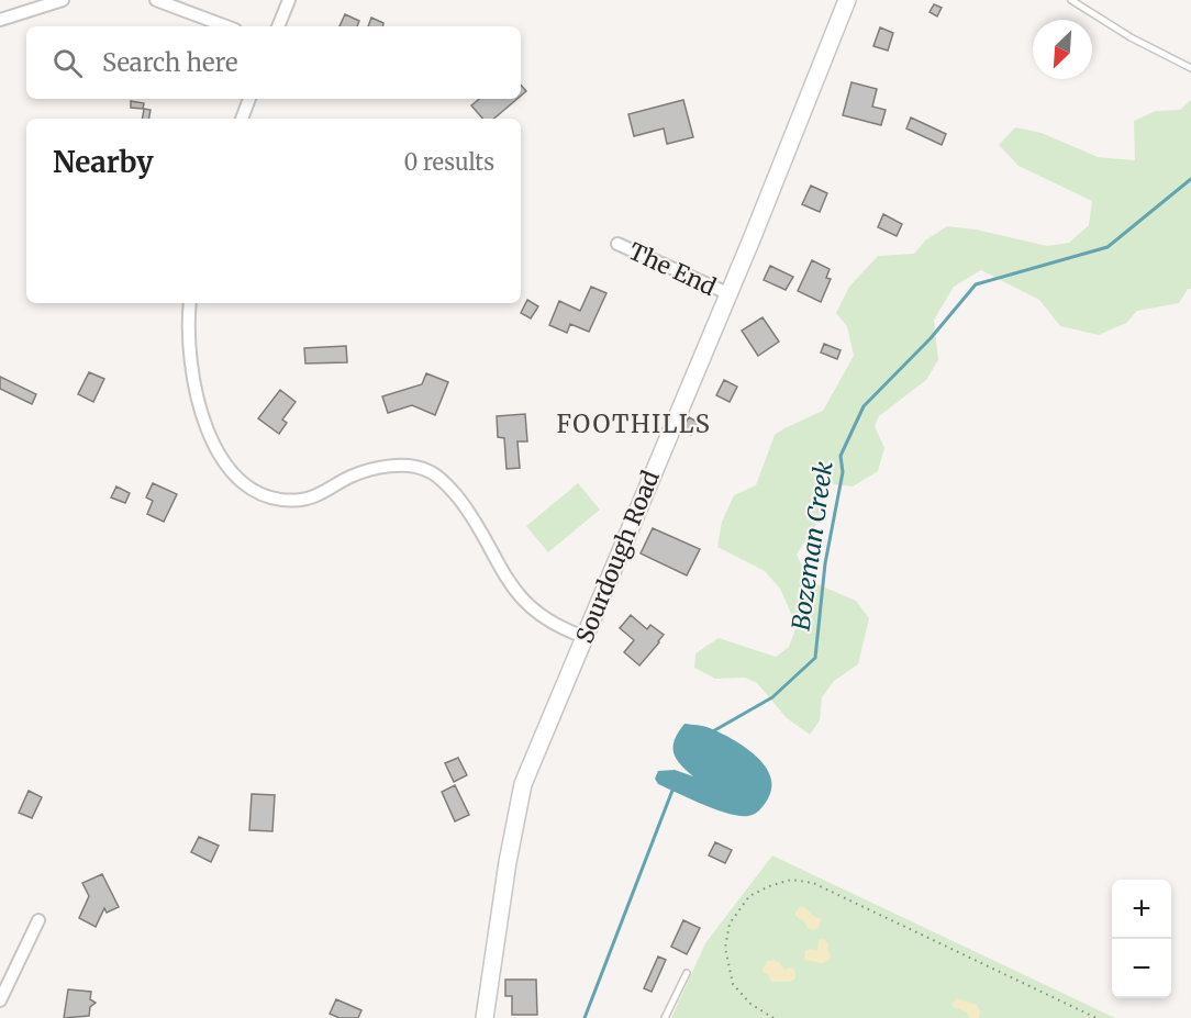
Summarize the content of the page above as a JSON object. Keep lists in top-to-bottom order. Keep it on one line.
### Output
{"streets":{"street":["The End","Sourdough Road"]},"crossings":[["The End","Sourdough Road"]],"districts":["FOOTHILLS"],"water":["Bozeman Creek"],"north":"bottom left","page":{"search":"Search here","heading":["Nearby","0 results"],"map_buttons":["+","−"]}}
